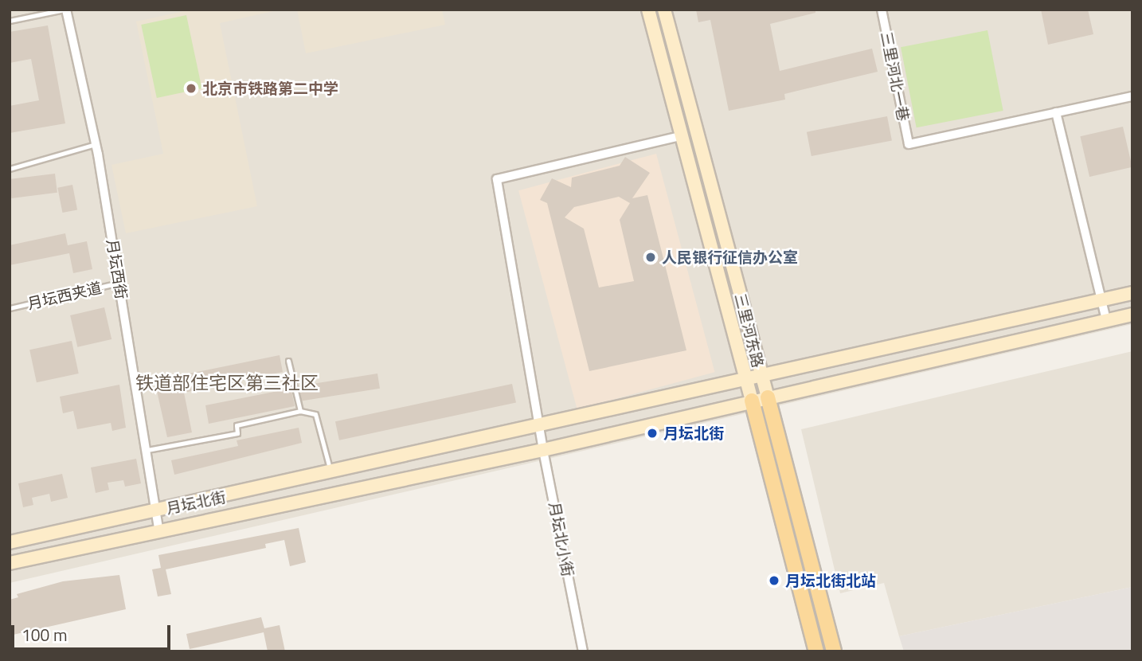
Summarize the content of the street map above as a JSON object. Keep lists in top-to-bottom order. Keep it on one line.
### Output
{"streets":{"main road":["三里河东路","月坛北街"],"street":["三里河北一巷","月坛西街","月坛北小街"],"lane":["月坛西夹道"]},"crossings":[["月坛西街","月坛西夹道"],["月坛西街","月坛北街"],["三里河东路","月坛北街"],["三里河东路","月坛北小街"],["月坛北街","月坛北小街"]],"districts":["铁道部住宅区第三社区"],"places":["北京市铁路第二中学","人民银行征信办公室","月坛北街","月坛北街北站"],"scale_bar":"100 m"}
